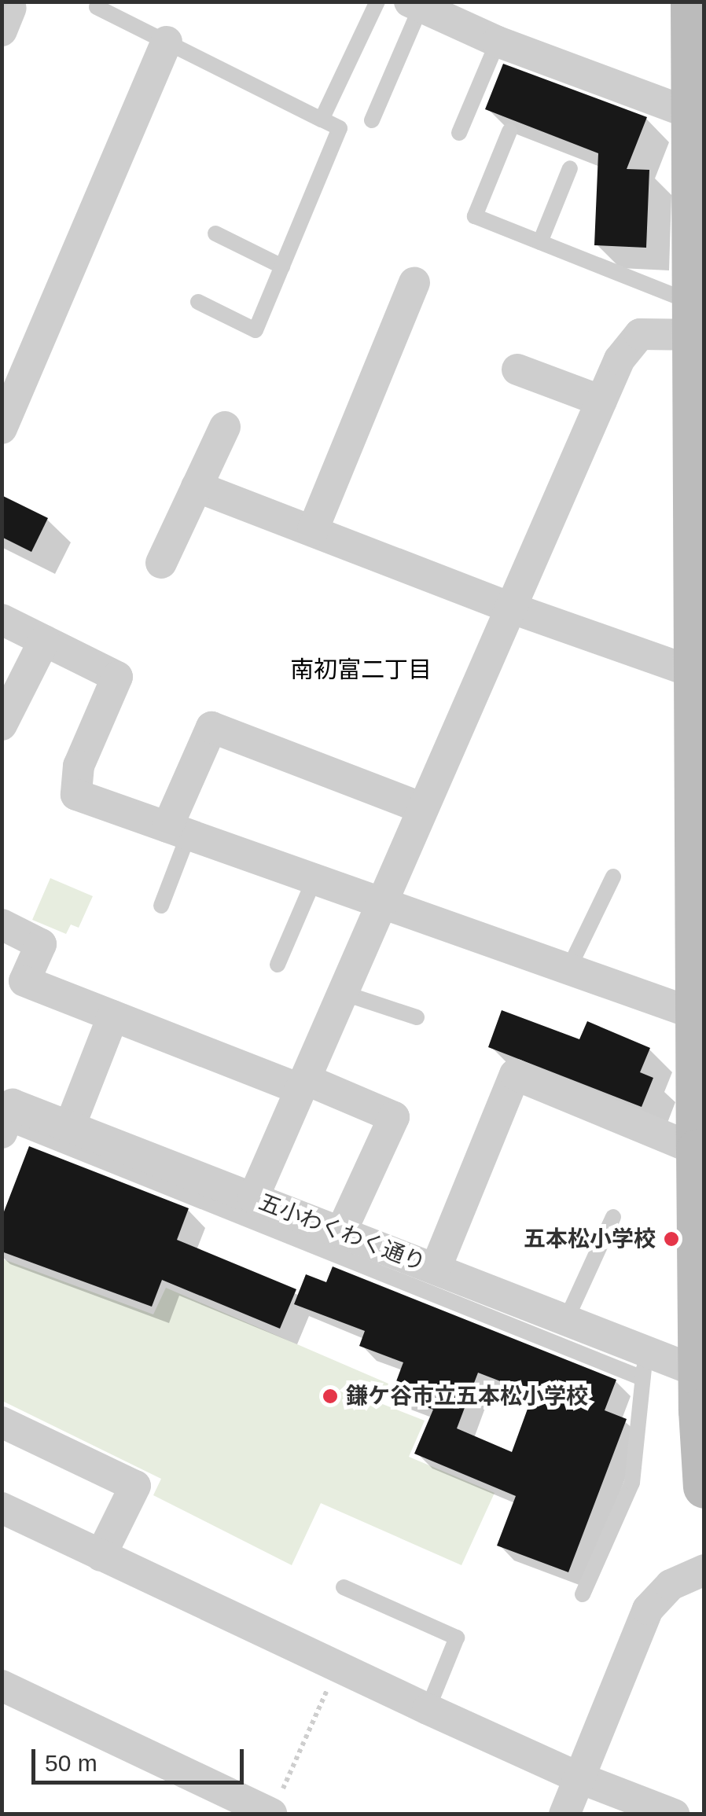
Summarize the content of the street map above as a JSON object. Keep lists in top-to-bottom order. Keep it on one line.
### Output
{"streets":{"street":["五小わくわく通り"]},"districts":["南初富二丁目"],"places":["五本松小学校","鎌ケ谷市立五本松小学校"],"scale_bar":"50 m"}
